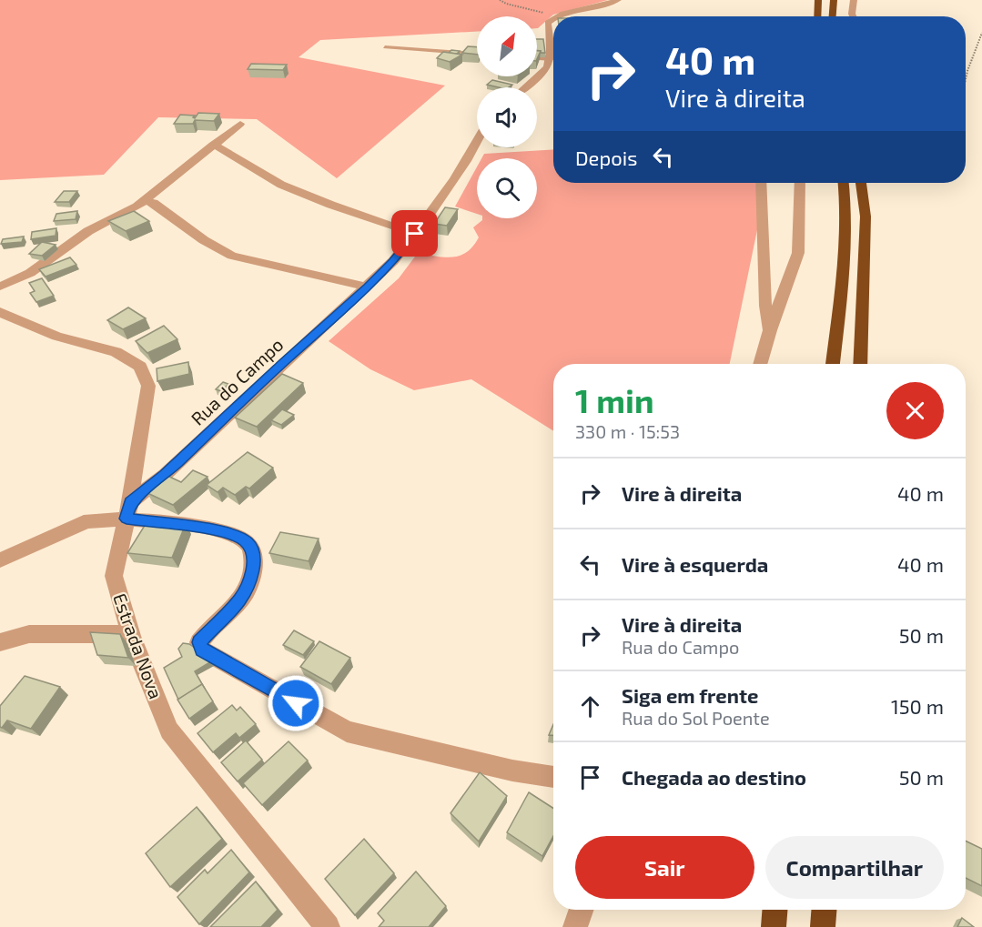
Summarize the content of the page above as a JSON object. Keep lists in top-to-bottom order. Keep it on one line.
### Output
{"streets":{"street":["Rua do Campo","Estrada Nova"]},"crossings":[["Rua do Campo","Estrada Nova"]],"north":"top right","page":{"turn":["40 m","Vire à direita"],"then":"Depois","heading":["1 min","330 m · 15:53"],"list":[{"name":"Vire à direita","value":"40 m"},{"name":"Vire à esquerda","value":"40 m"},{"name":"Vire à direita","note":"Rua do Campo","value":"50 m"},{"name":"Siga em frente","note":"Rua do Sol Poente","value":"150 m"},{"name":"Chegada ao destino","value":"50 m"}],"buttons":["Sair","Compartilhar"]}}
